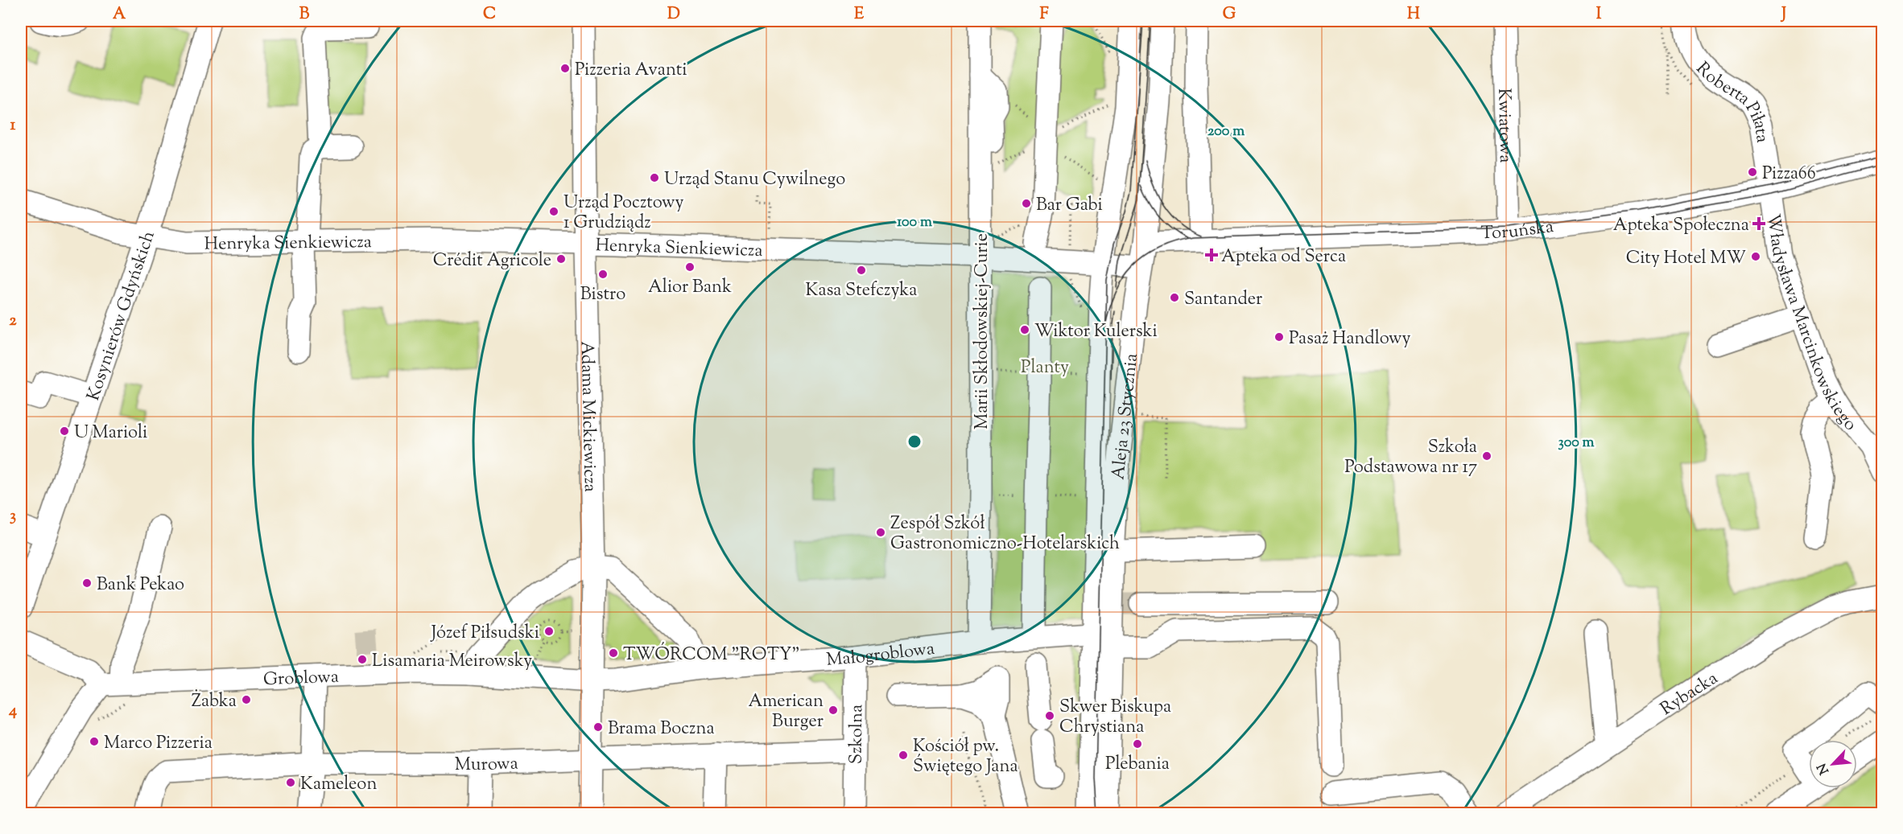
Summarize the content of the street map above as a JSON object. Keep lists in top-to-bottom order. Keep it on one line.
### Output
{"streets":{"street":["Roberta Piłata","Kwiatowa","Toruńska","Henryka Sienkiewicza","Kosynierów Gdyńskich","Władysława Marcinkowskiego","Marii Skłodowskiej-Curie","Aleja 23 Stycznia","Adama Mickiewicza","Małogroblowa","Groblowa","Rybacka","Szkolna","Murowa"]},"crossings":[["Roberta Piłata","Toruńska"],["Roberta Piłata","Władysława Marcinkowskiego"],["Kwiatowa","Toruńska"],["Toruńska","Władysława Marcinkowskiego"],["Toruńska","Aleja 23 Stycznia"],["Henryka Sienkiewicza","Kosynierów Gdyńskich"],["Henryka Sienkiewicza","Marii Skłodowskiej-Curie"],["Henryka Sienkiewicza","Aleja 23 Stycznia"],["Henryka Sienkiewicza","Adama Mickiewicza"],["Marii Skłodowskiej-Curie","Małogroblowa"],["Aleja 23 Stycznia","Małogroblowa"],["Adama Mickiewicza","Małogroblowa"],["Adama Mickiewicza","Groblowa"],["Adama Mickiewicza","Murowa"],["Małogroblowa","Groblowa"],["Małogroblowa","Szkolna"],["Szkolna","Murowa"]],"parks":["Planty"],"places":{"other":["Pizzeria Avanti","Pizza66","Urząd Stanu Cywilnego","Bar Gabi","Urząd Pocztowy 1 Grudziądz","City Hotel MW","Crédit Agricole","Alior Bank","Kasa Stefczyka","Bistro","Santander","Wiktor Kulerski","Pasaż Handlowy","U Marioli","Szkoła Podstawowa nr 17","Zespół Szkół Gastronomiczno-Hotelarskich","Bank Pekao","Józef Piłsudski","TWÓRCOM \"ROTY\"","Lisamaria Meirowsky","Żabka","American Burger","Skwer Biskupa Chrystiana","Brama Boczna","Marco Pizzeria","Plebania","Kościół pw. Świętego Jana","Kameleon"],"health":["Apteka Społeczna","Apteka od Serca"]},"north":"bottom left","grid":{"columns":["A","B","C","D","E","F","G","H","I","J"],"rows":["1","2","3","4"]},"rings":["200 m","100 m","300 m"]}
